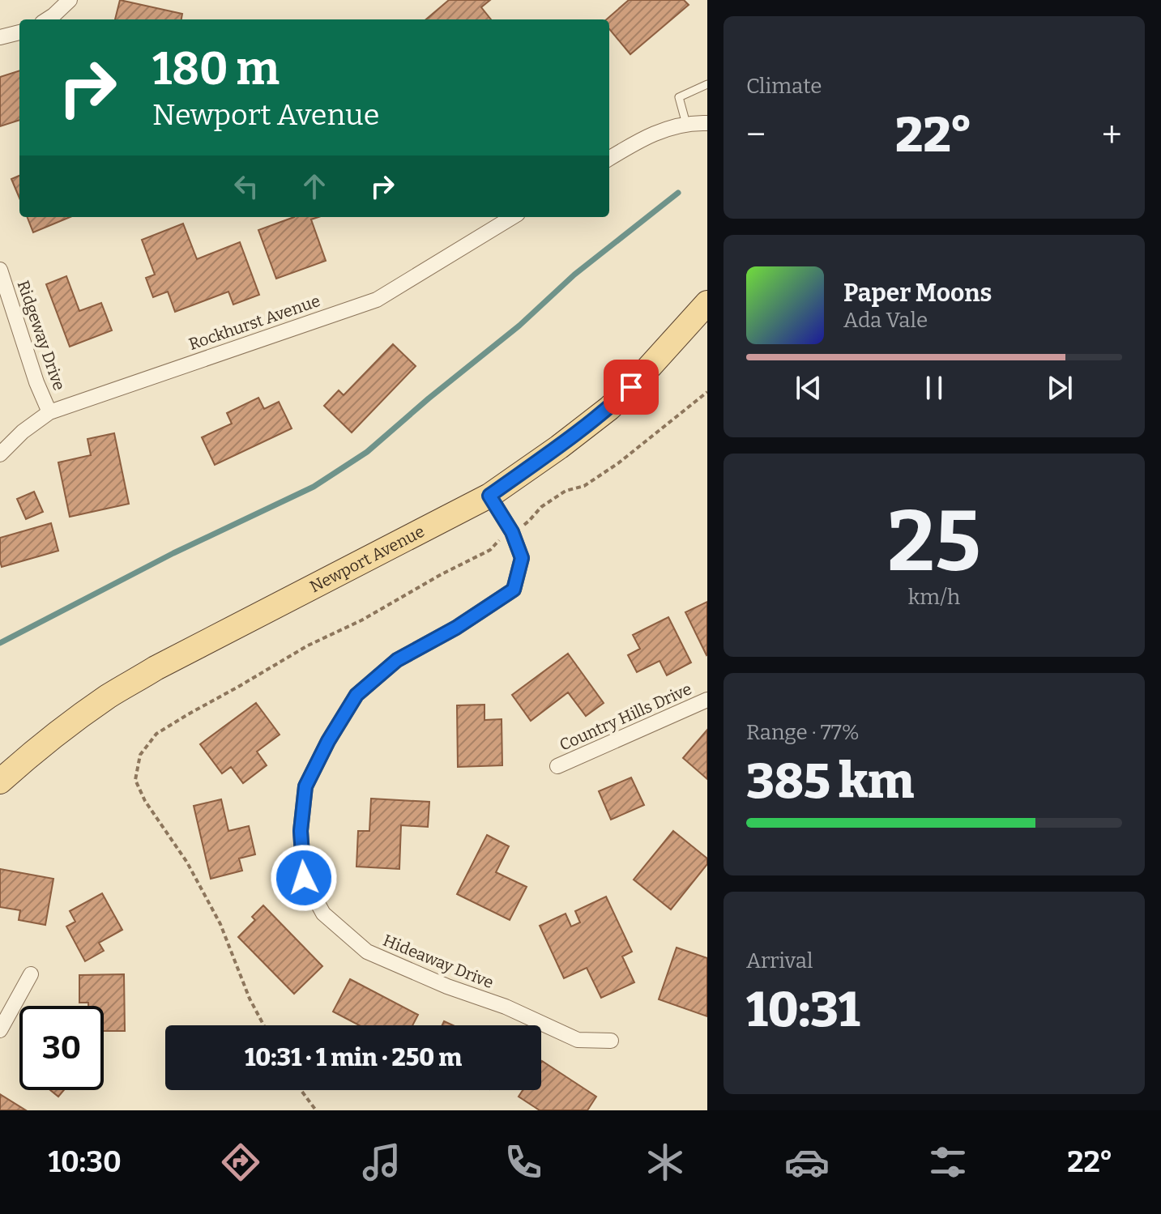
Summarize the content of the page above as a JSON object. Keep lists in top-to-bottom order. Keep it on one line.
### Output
{"streets":{"main road":["Newport Avenue"],"street":["Rockhurst Avenue","Ridgeway Drive","Country Hills Drive","Hideaway Drive"]},"crossings":[["Rockhurst Avenue","Ridgeway Drive"],["Newport Avenue","Hideaway Drive"]],"page":{"tile":["Climate",["25","km/h"],["Range · 77%","385 km"],["Arrival","10:31"]],"turn":["180 m","Newport Avenue"],"heat":["−","22°","+"],"song":["Paper Moons","Ada Vale"],"limit":"30","trip":"10:31 · 1 min · 250 m","tabs":["10:30","22°"]}}
